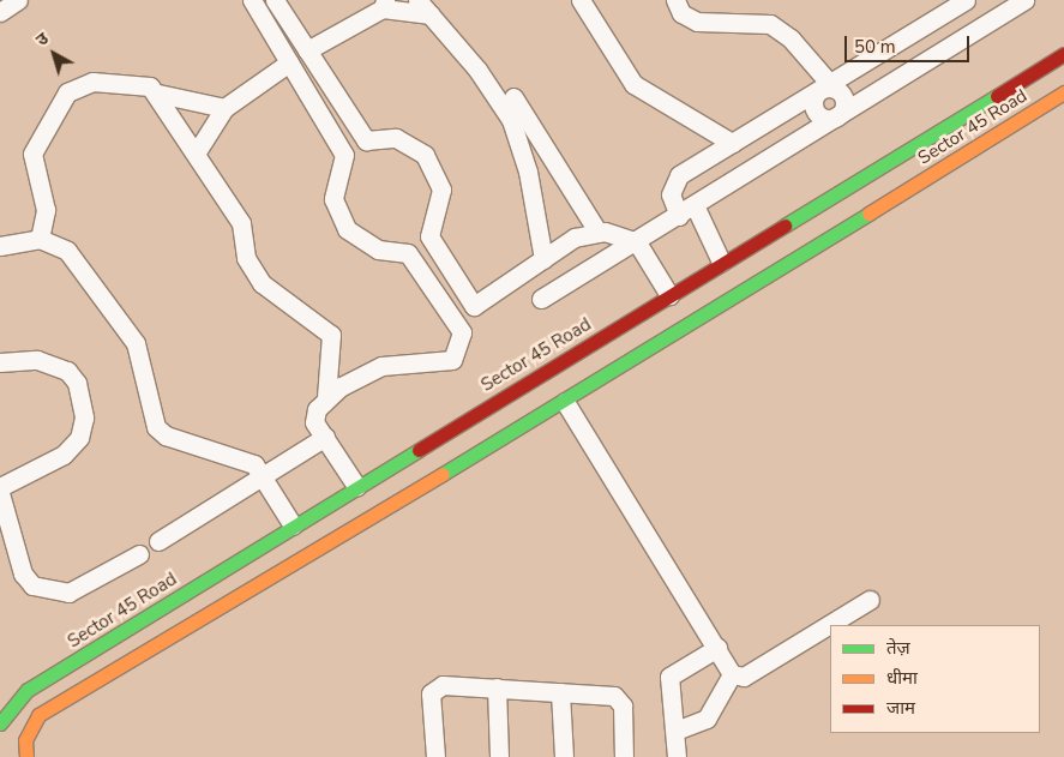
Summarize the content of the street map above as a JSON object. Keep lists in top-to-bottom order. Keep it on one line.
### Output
{"streets":{"street":["Sector 45 Road"]},"legend":["तेज़","धीमा","जाम"],"scale_bar":"50 m","north":"top left"}
